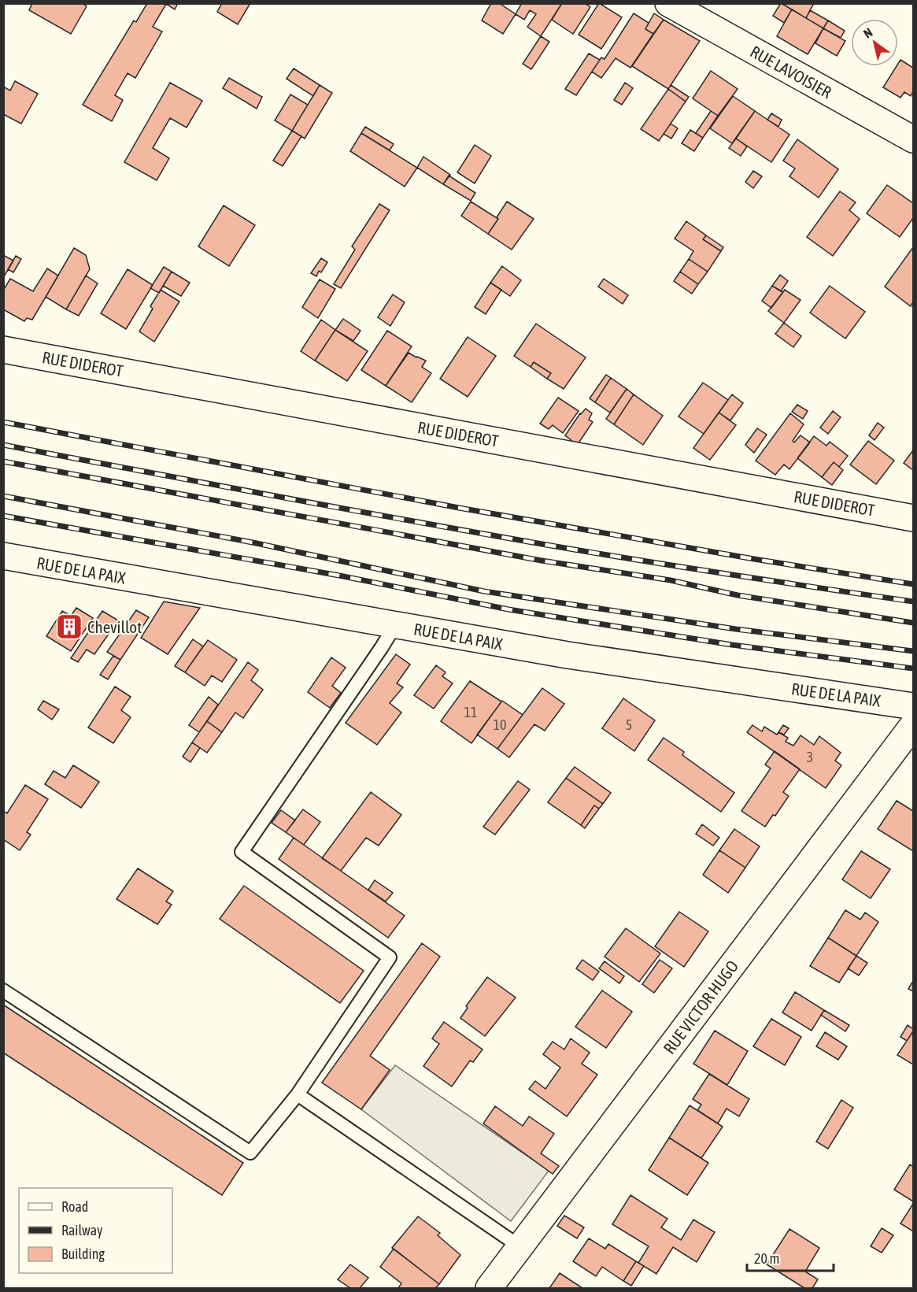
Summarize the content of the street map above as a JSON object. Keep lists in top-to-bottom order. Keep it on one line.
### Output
{"streets":{"street":["RUE LAVOISIER","RUE DIDEROT","RUE DE LA PAIX","RUE VICTOR HUGO"]},"places":{"building":["Chevillot"]},"house_numbers":["11","10","5","3"],"legend":["Road","Railway","Building"],"scale_bar":"20 m","north":"top left"}
